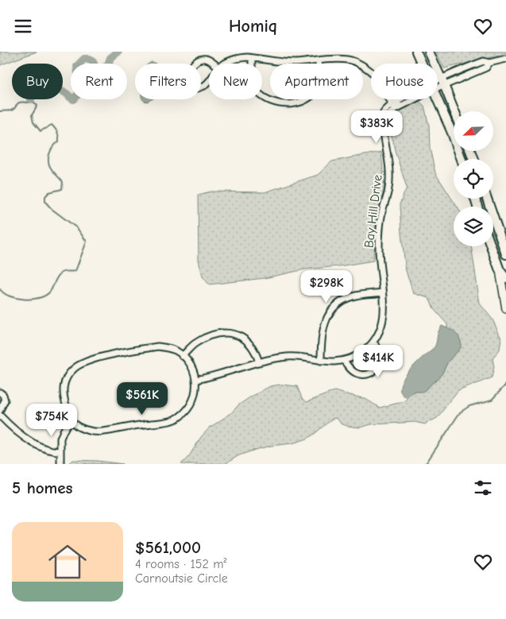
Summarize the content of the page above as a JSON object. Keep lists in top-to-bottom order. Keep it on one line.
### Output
{"streets":{"street":["Bay Hill Drive"]},"north":"bottom left","page":{"header":"Homiq","chip":["Buy","Rent","Filters","New","Apartment","House"],"price":["$383K","$298K","$414K","$561K","$754K"],"heading":"5 homes","list":[{"name":"$561,000","note":"4 rooms · 152 m² · Carnoutsie Circle"}]}}
